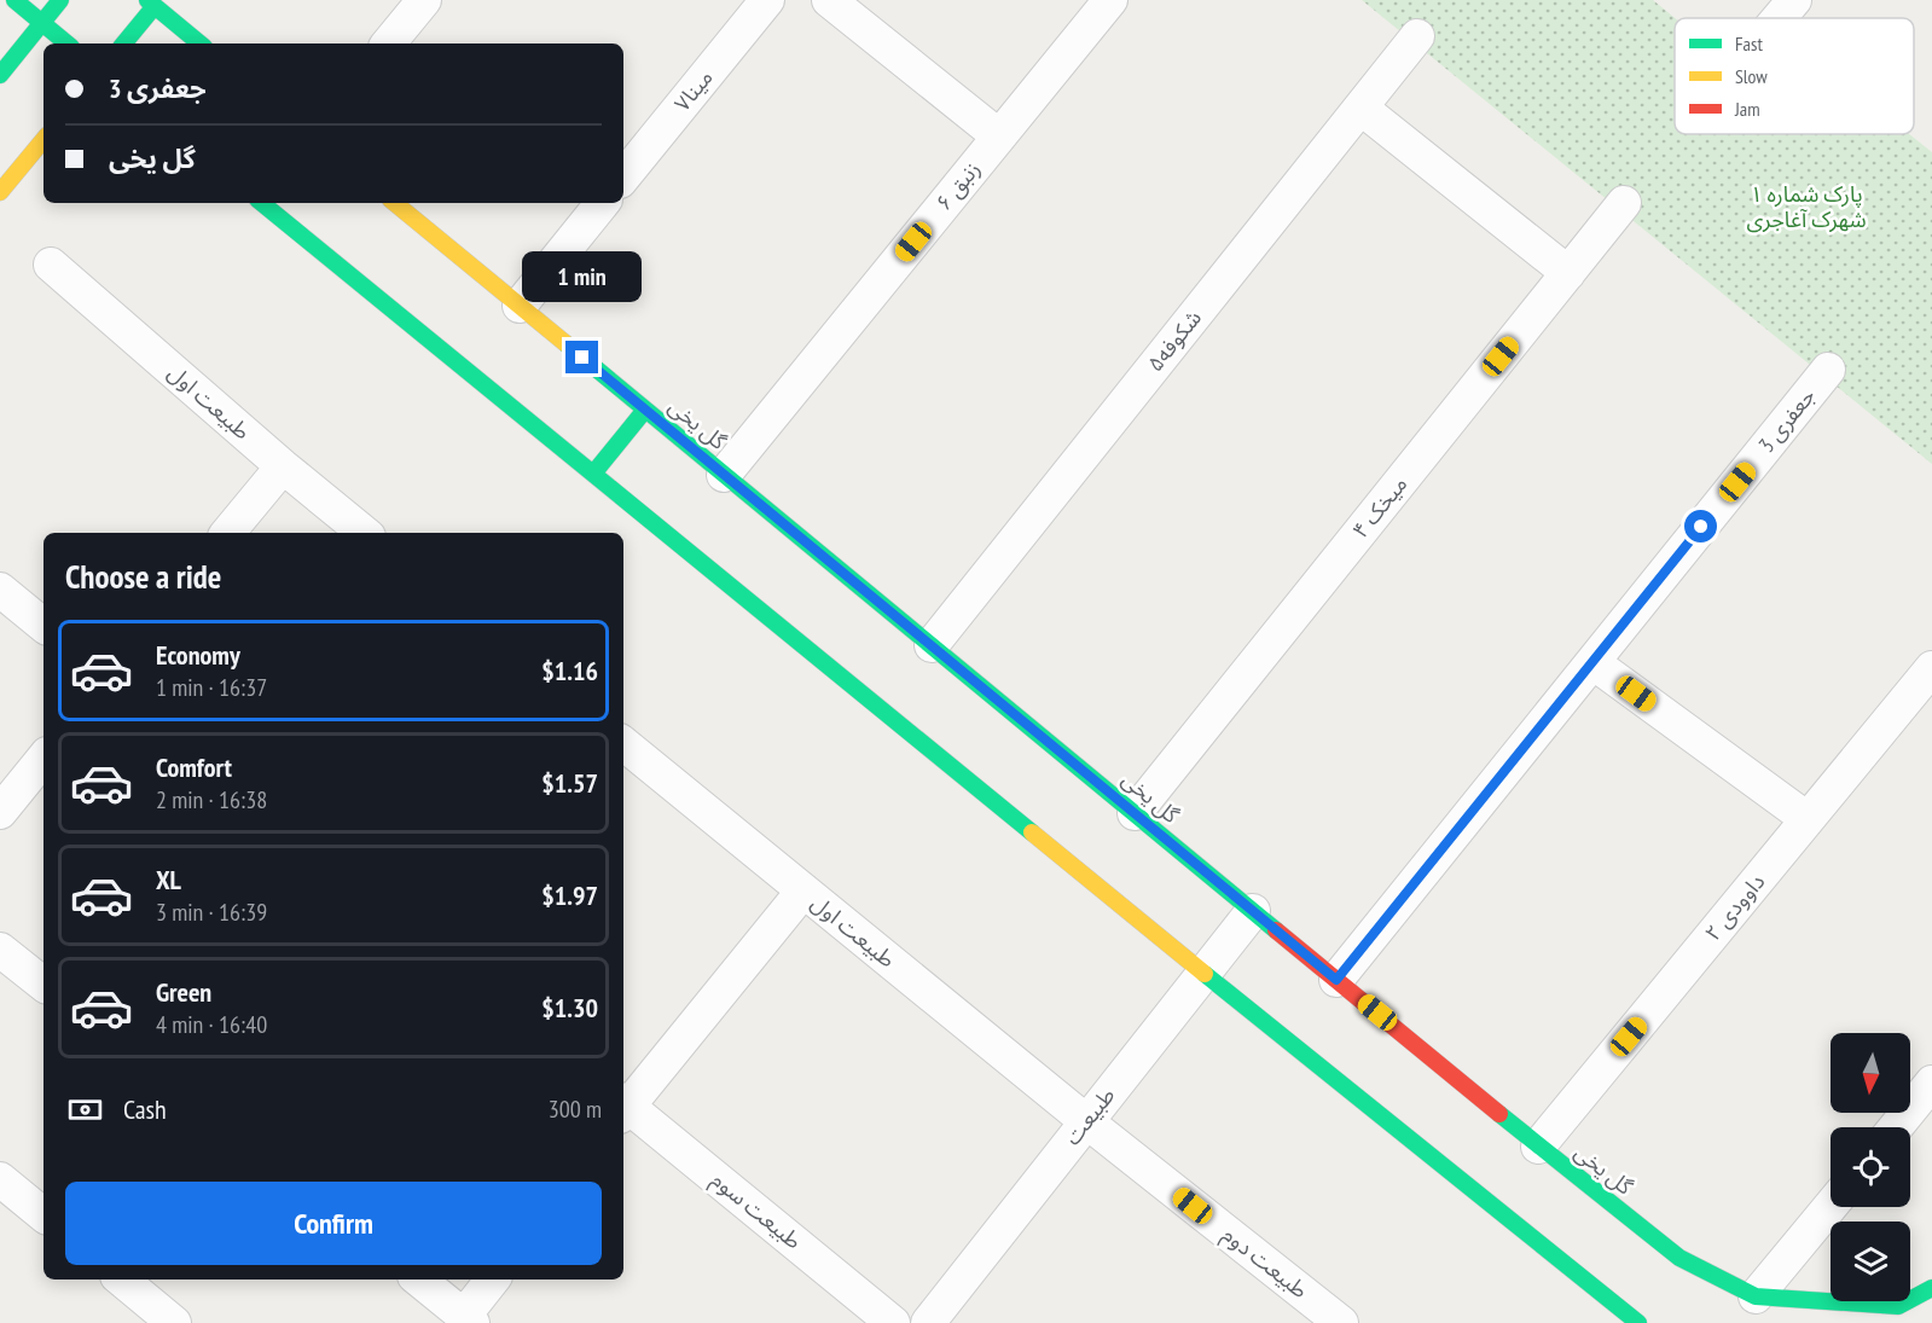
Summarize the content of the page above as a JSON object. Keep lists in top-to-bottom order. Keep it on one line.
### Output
{"streets":{"street":["مینا۷","زنبق ۶","شکوفه۵","طبیعت اول","3 جعفری","گل یخی","میخک ۴","داوودی ۲","طبیعت","طبیعت سوم","طبیعت دوم"]},"crossings":[["زنبق ۶","گل یخی"],["شکوفه۵","گل یخی"],["طبیعت اول","طبیعت"],["طبیعت اول","طبیعت دوم"],["3 جعفری","گل یخی"],["گل یخی","میخک ۴"],["گل یخی","داوودی ۲"],["گل یخی","طبیعت"],["طبیعت","طبیعت دوم"]],"parks":["پارک شماره ۱ شهرک آغاجری"],"legend":["Fast","Slow","Jam"],"north":"bottom","page":{"banner":["3 جعفری","گل یخی"],"bubble":"1 min","heading":"Choose a ride","list":[{"name":"Economy","note":"1 min · 16:37","value":"$1.16"},{"name":"Comfort","note":"2 min · 16:38","value":"$1.57"},{"name":"XL","note":"3 min · 16:39","value":"$1.97"},{"name":"Green","note":"4 min · 16:40","value":"$1.30"}],"pay":["Cash","300 m"],"buttons":"Confirm"}}
